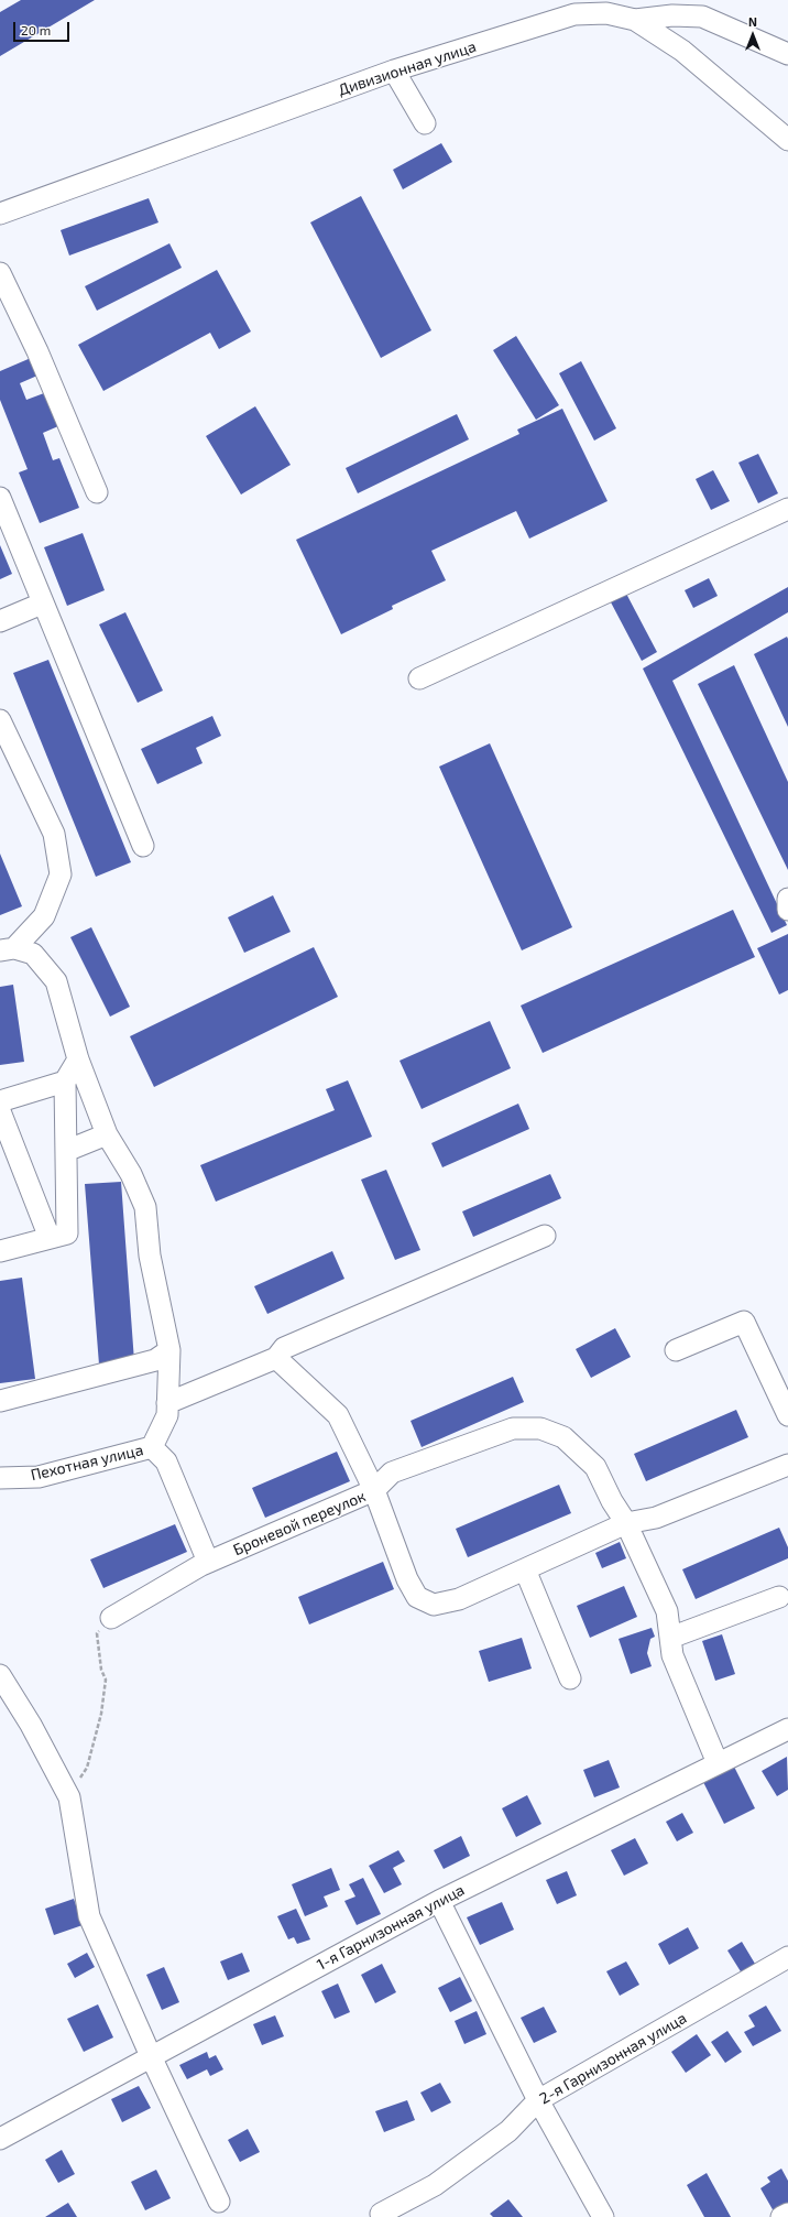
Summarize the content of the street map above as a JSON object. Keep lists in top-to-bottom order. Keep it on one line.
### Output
{"streets":{"street":["Дивизионная улица","Пехотная улица","Броневой переулок","1-я Гарнизонная улица","2-я Гарнизонная улица"]},"crossings":[["Броневой переулок","1-я Гарнизонная улица"]],"scale_bar":"20 m","north":"top"}
